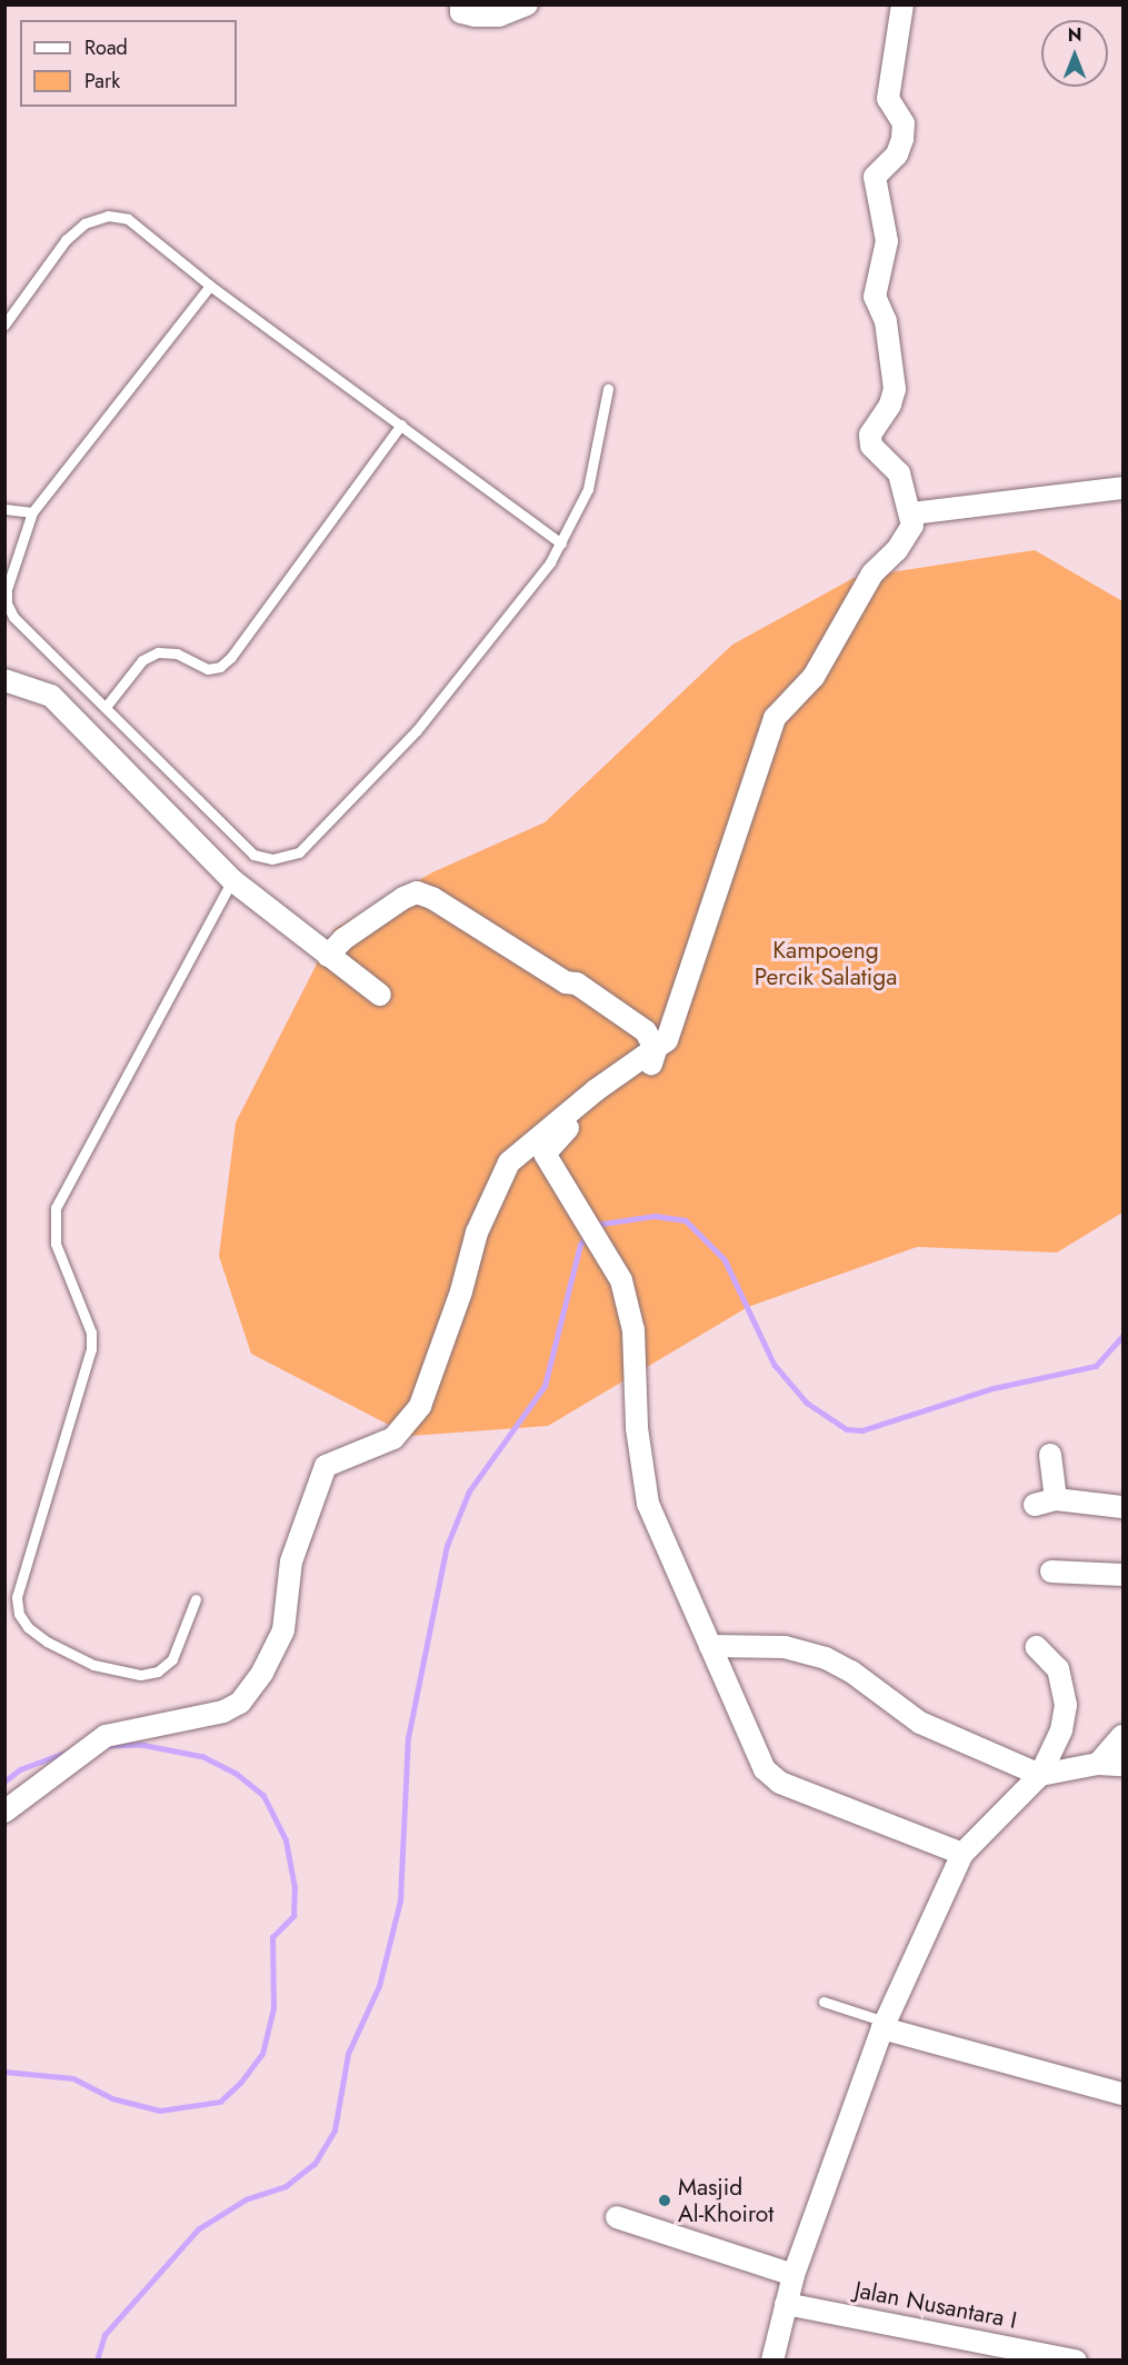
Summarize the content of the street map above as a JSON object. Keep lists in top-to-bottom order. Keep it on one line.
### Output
{"streets":{"street":["Jalan Nusantara I"]},"parks":["Kampoeng Percik Salatiga"],"places":["Masjid Al-Khoirot"],"legend":["Road","Park"],"north":"top"}
